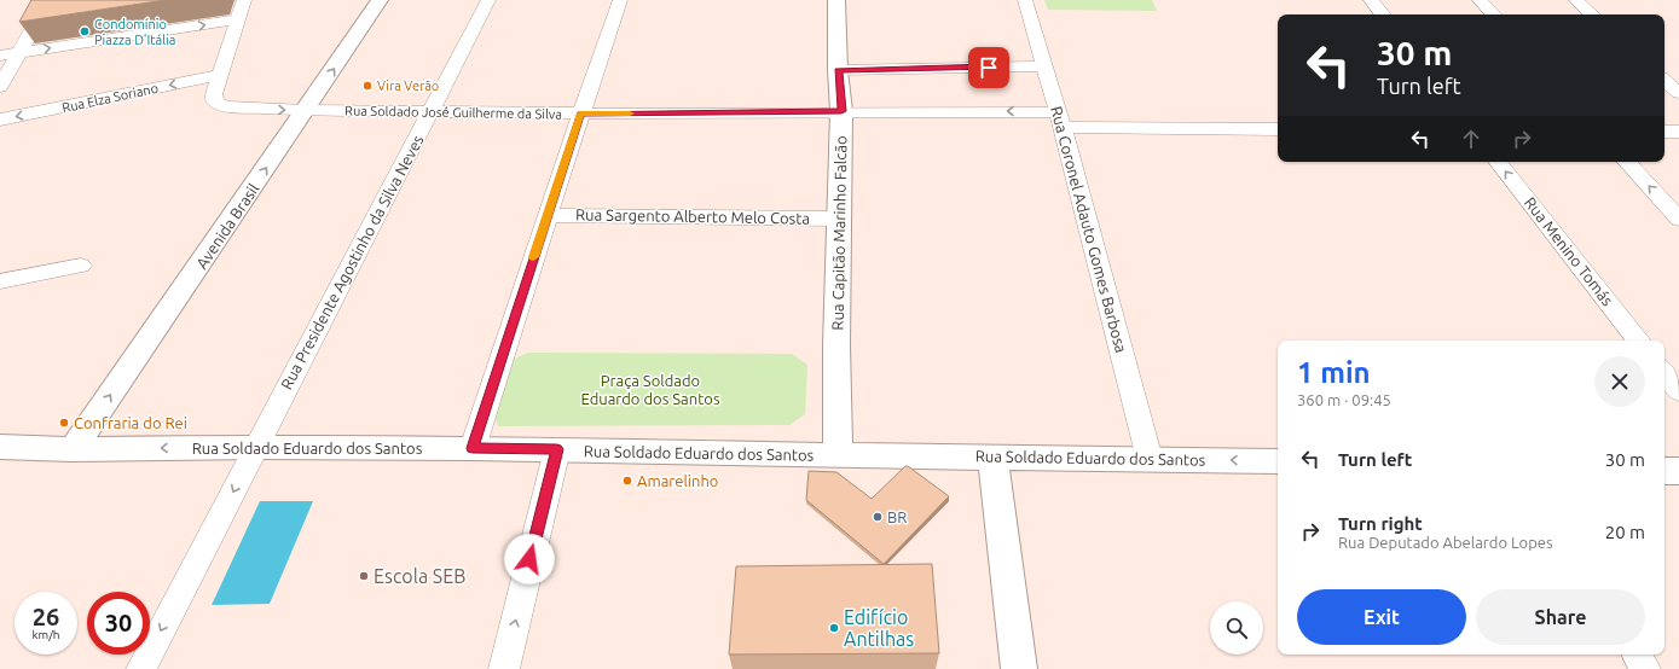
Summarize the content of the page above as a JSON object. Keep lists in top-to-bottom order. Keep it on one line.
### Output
{"streets":{"street":["Rua Elza Soriano","Rua Soldado José Guilherme da Silva","Rua Sargento Alberto Melo Costa","Avenida Brasil","Rua Coronel Adauto Gomes Barbosa","Rua Capitão Marinho Falcão","Rua Menino Tomás","Rua Presidente Agostinho da Silva Neves","Rua Soldado Eduardo dos Santos"]},"crossings":[["Rua Elza Soriano","Rua Soldado José Guilherme da Silva"],["Rua Soldado José Guilherme da Silva","Avenida Brasil"],["Rua Soldado José Guilherme da Silva","Rua Coronel Adauto Gomes Barbosa"],["Rua Soldado José Guilherme da Silva","Rua Capitão Marinho Falcão"],["Rua Soldado José Guilherme da Silva","Rua Presidente Agostinho da Silva Neves"],["Rua Sargento Alberto Melo Costa","Rua Capitão Marinho Falcão"],["Avenida Brasil","Rua Soldado Eduardo dos Santos"],["Rua Coronel Adauto Gomes Barbosa","Rua Soldado Eduardo dos Santos"],["Rua Capitão Marinho Falcão","Rua Soldado Eduardo dos Santos"],["Rua Presidente Agostinho da Silva Neves","Rua Soldado Eduardo dos Santos"]],"one_way":["Avenida Brasil"],"parks":["Praça Soldado Eduardo dos Santos"],"places":["Condomínio Piazza D'Itália","Vira Verão","Confraria do Rei","Amarelinho","BR","Escola SEB","Edifício Antilhas"],"page":{"turn":["30 m","Turn left"],"heading":["1 min","360 m · 09:45"],"list":[{"name":"Turn left","value":"30 m"},{"name":"Turn right","note":"Rua Deputado Abelardo Lopes","value":"20 m"}],"buttons":["Exit","Share"],"speed":"26 km/h","limit":"30"}}
